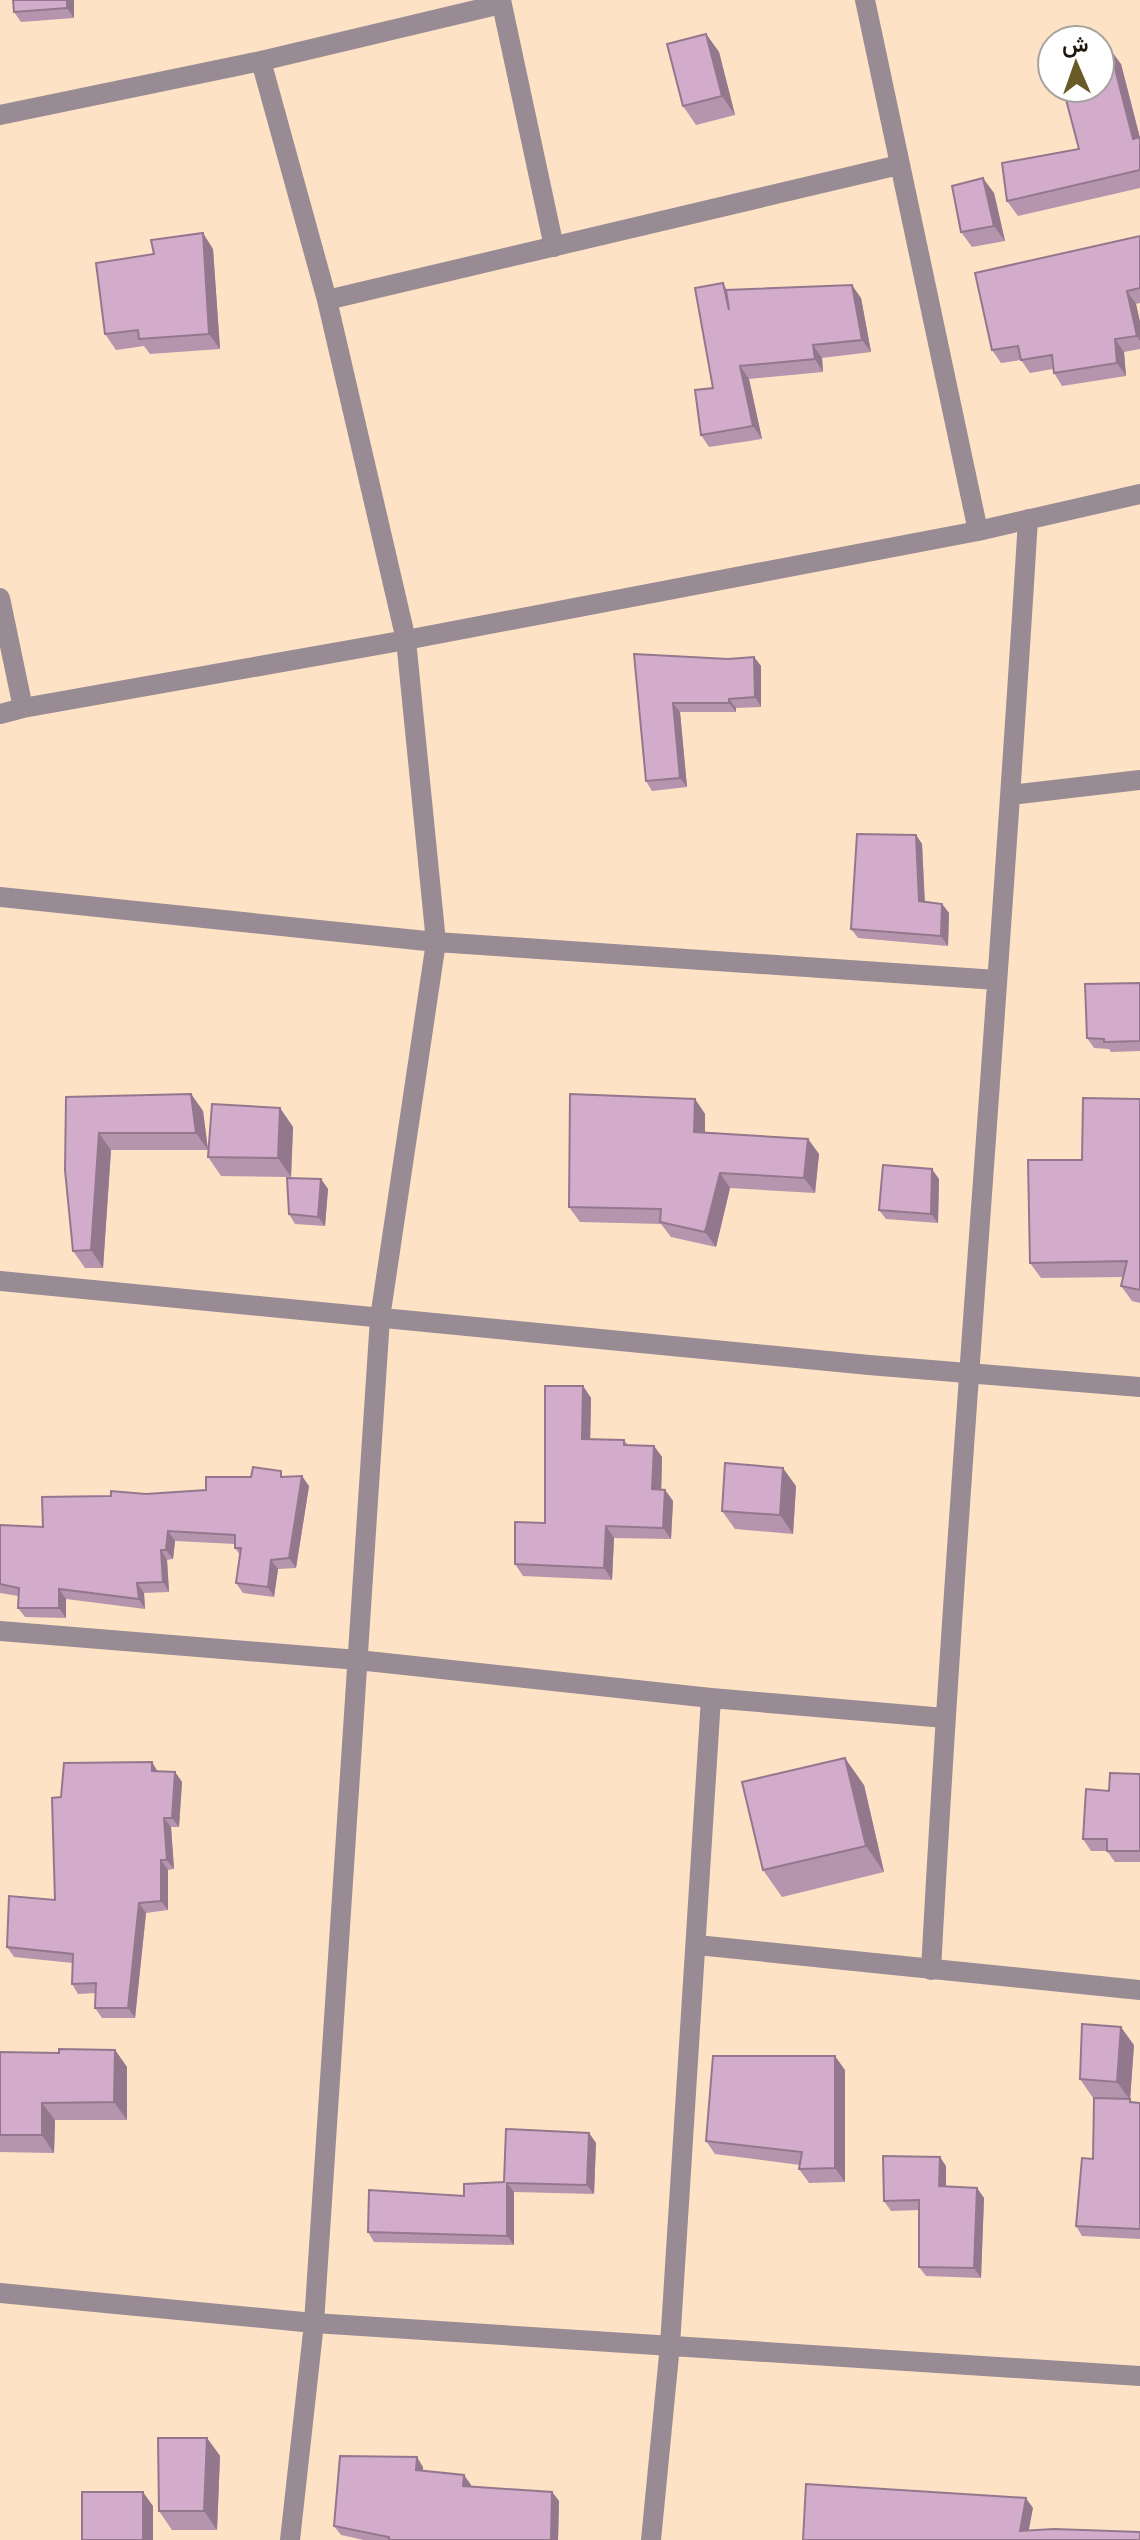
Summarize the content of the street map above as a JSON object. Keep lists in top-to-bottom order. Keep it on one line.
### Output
{"north":"top"}
